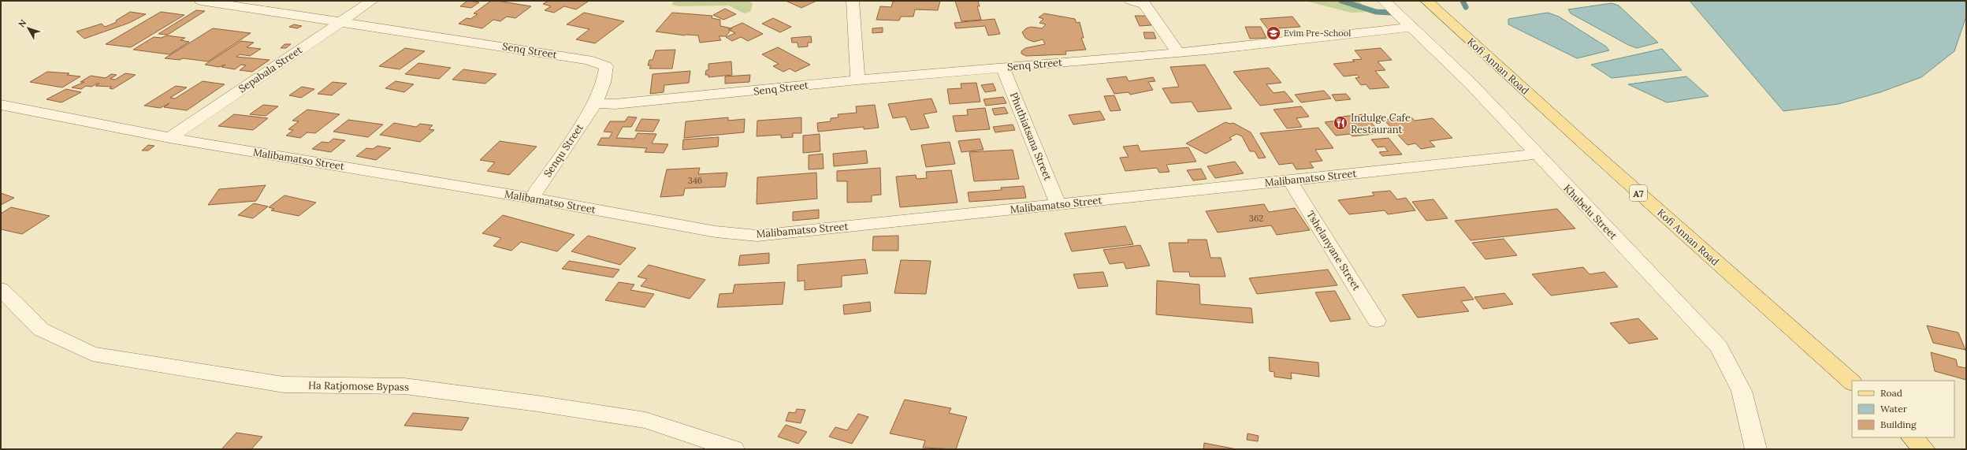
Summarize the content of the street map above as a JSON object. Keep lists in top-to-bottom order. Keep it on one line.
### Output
{"streets":{"main road":["Kofi Annan Road","A7"],"street":["Senq Street","Sepabala Street","Phuthiatsana Street","Senqu Street","Malibamatso Street","Khubelu Street","Tshelanyane Street","Ha Ratjomose Bypass"]},"crossings":[["Senq Street","Sepabala Street"],["Senq Street","Phuthiatsana Street"],["Senq Street","Senqu Street"],["Senq Street","Khubelu Street"],["Sepabala Street","Malibamatso Street"],["Phuthiatsana Street","Malibamatso Street"],["Senqu Street","Malibamatso Street"],["Malibamatso Street","Khubelu Street"],["Malibamatso Street","Tshelanyane Street"]],"places":{"school or university":["Evim Pre-School"],"restaurant":["Indulge Cafe Restaurant"]},"house_numbers":["346","362"],"legend":["Road","Water","Building"],"north":"top left"}
